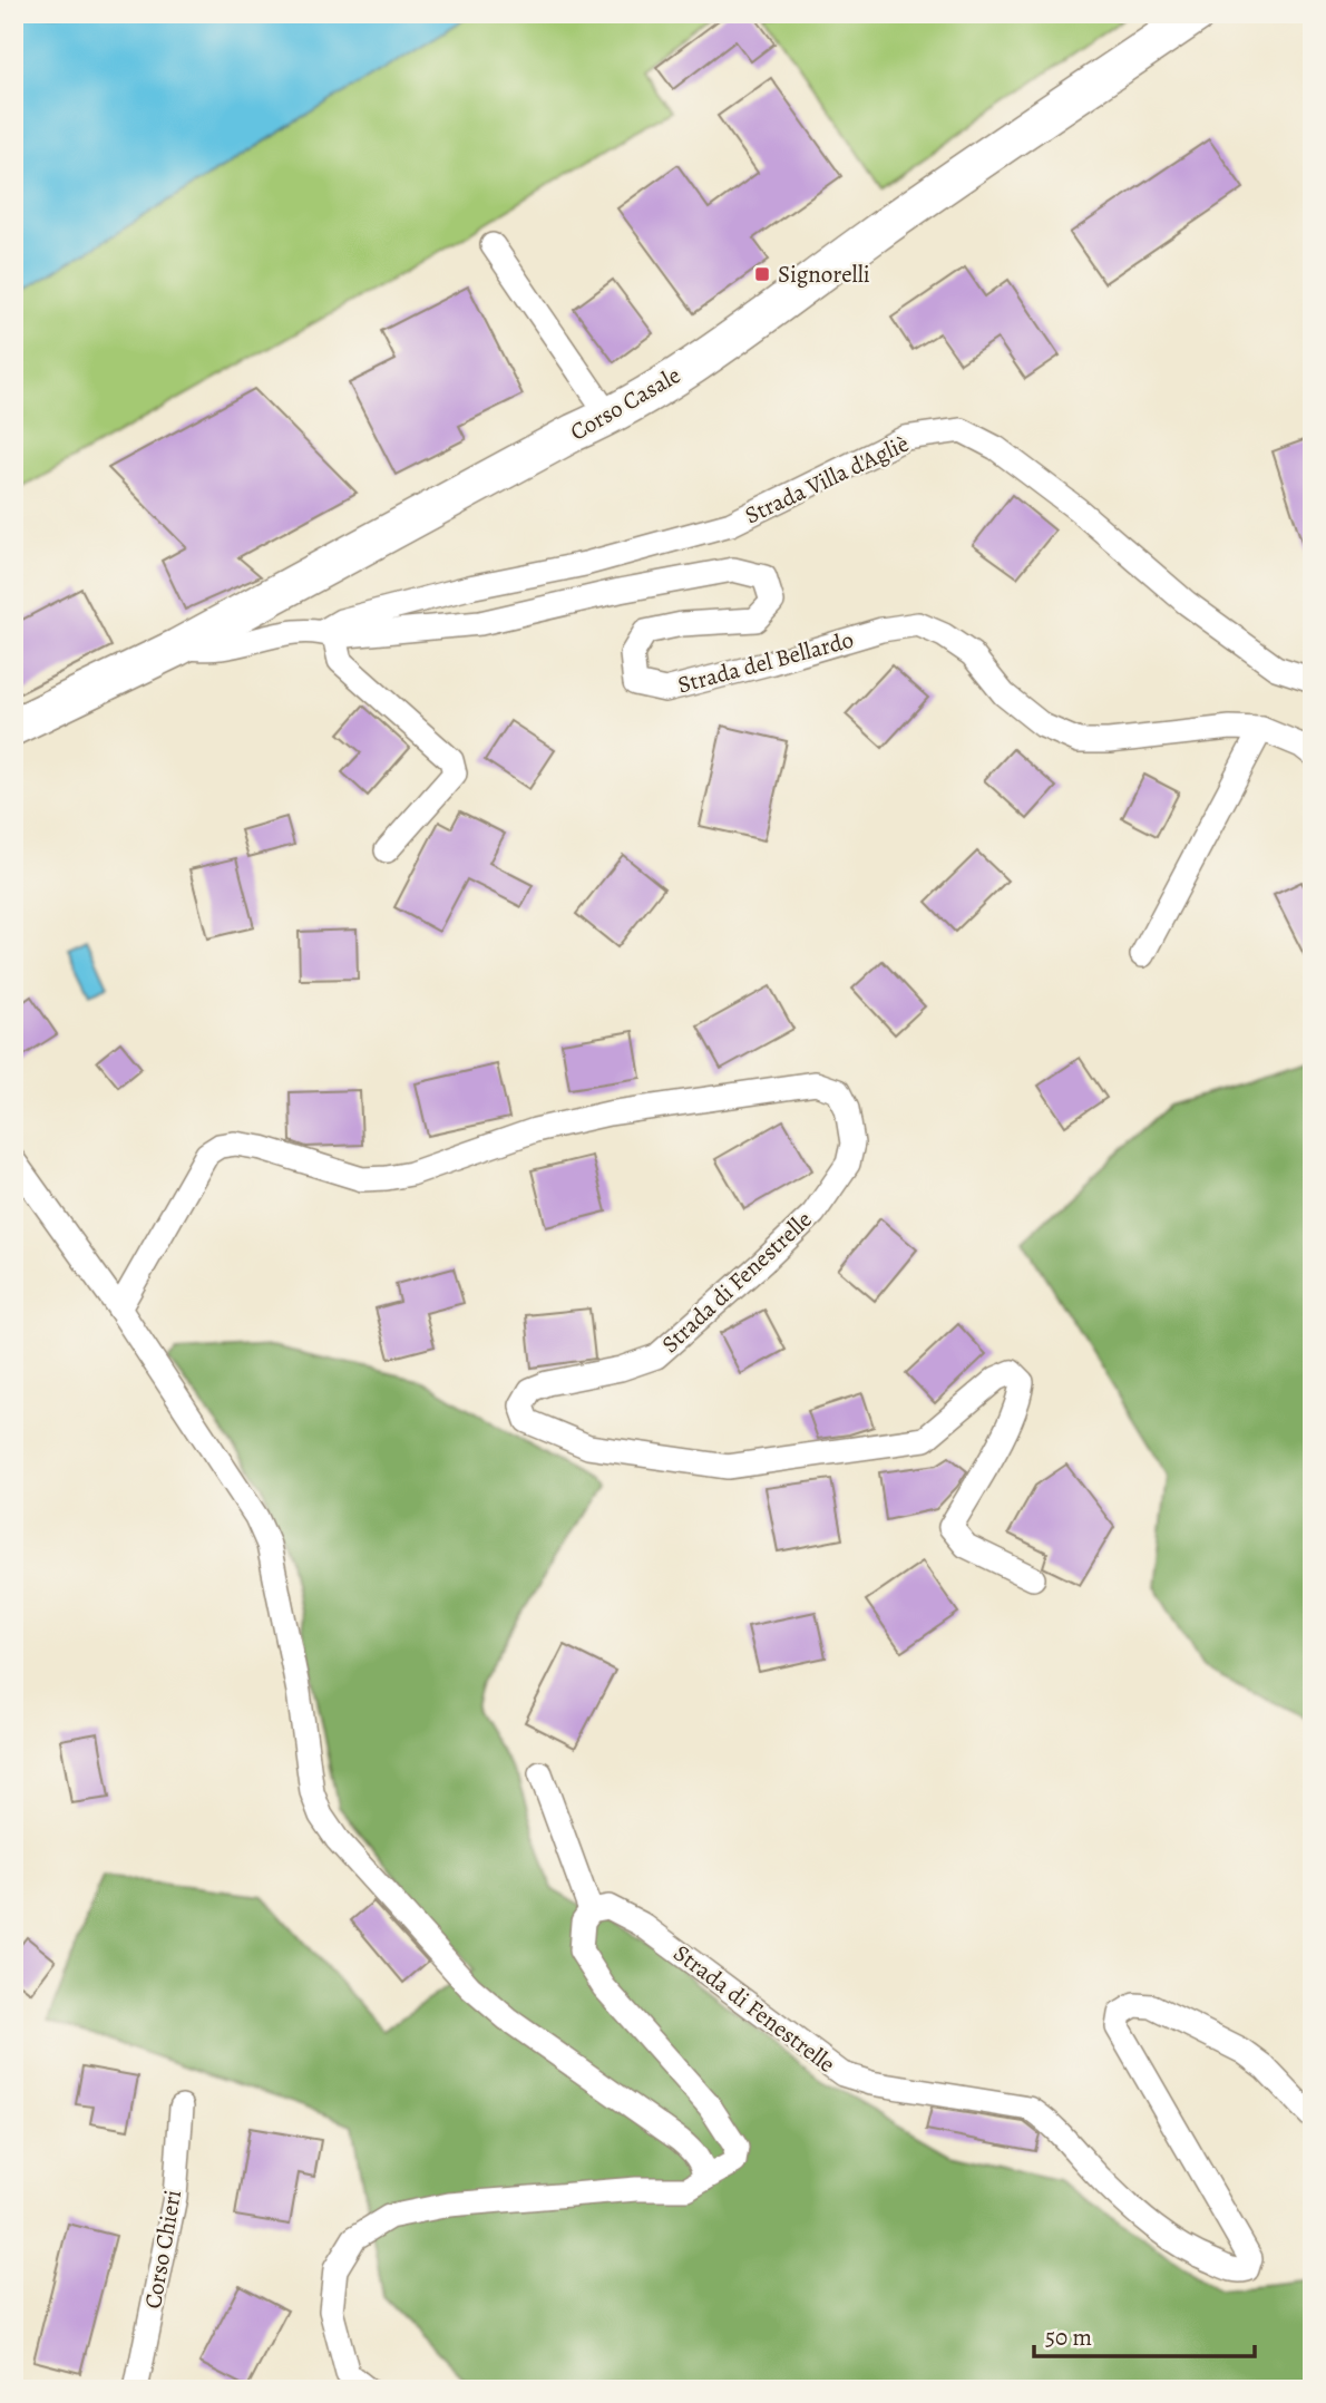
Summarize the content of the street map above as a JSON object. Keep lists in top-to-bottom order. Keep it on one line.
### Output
{"streets":{"main road":["Corso Casale"],"street":["Strada Villa d'Agliè","Strada del Bellardo","Strada di Fenestrelle","Corso Chieri"]},"crossings":[["Corso Casale","Strada del Bellardo"],["Strada Villa d'Agliè","Strada del Bellardo"]],"places":{"transit":["Signorelli"]},"scale_bar":"50 m"}
